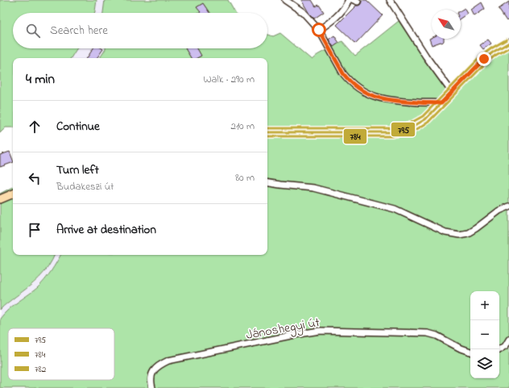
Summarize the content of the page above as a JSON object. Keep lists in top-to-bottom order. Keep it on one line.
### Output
{"streets":{"street":["Jánoshegyi út"]},"lines":["transit line 782","transit line 795","transit line 784"],"legend":["795","784","782"],"north":"top left","page":{"search":"Search here","heading":["4 min","Walk · 290 m"],"list":[["Continue","210 m"],["Turn left","Budakeszi út","80 m"],"Arrive at destination"],"map_buttons":["+","−"]}}
